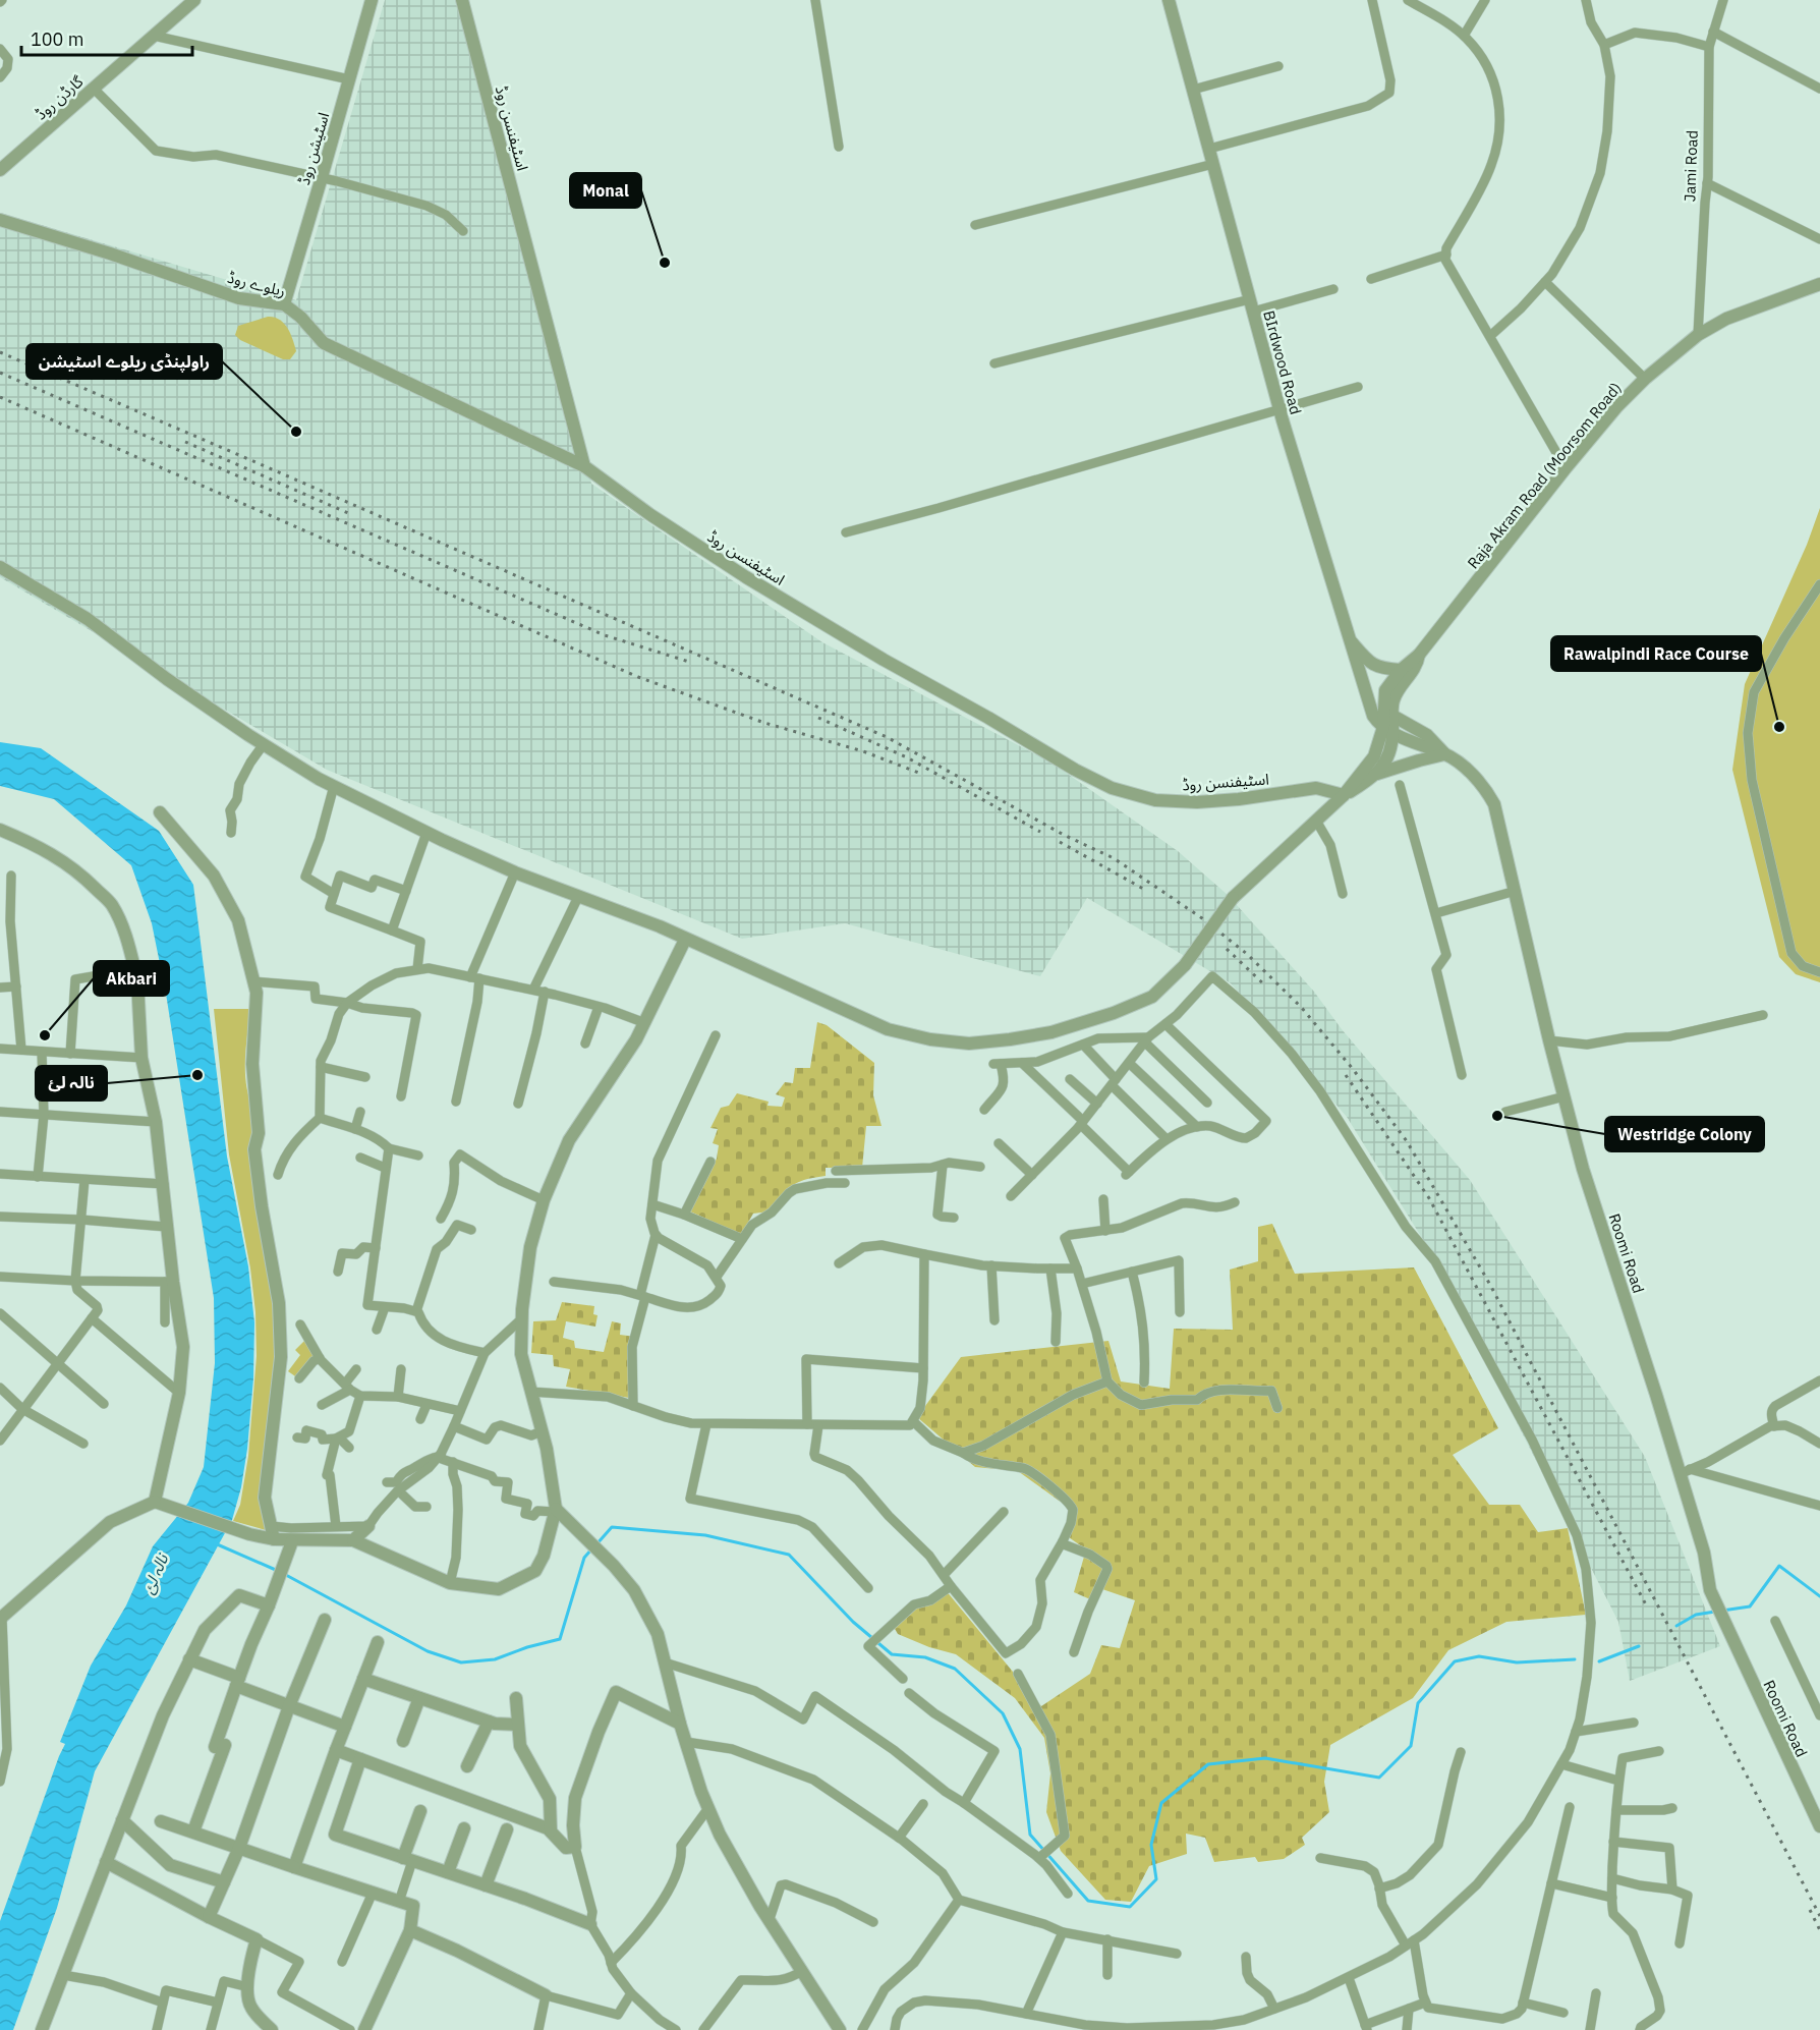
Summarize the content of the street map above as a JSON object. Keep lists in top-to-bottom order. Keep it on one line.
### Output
{"streets":{"street":["گارڈن روڈ","اسٹیفنسن روڈ","اسٹیشن روڈ","Jami Road","ریلوے روڈ","BIrdwood Road","Raja Akram Road (Moorsom Road)","Roomi Road"]},"crossings":[["اسٹیفنسن روڈ","ریلوے روڈ"],["اسٹیشن روڈ","ریلوے روڈ"],["Jami Road","Raja Akram Road (Moorsom Road)"],["BIrdwood Road","Roomi Road"]],"water":["نالہ لئ"],"places":["Monal","راولپنڈی ریلوے اسٹیشن","Rawalpindi Race Course","Akbari","نالہ لئ","Westridge Colony"],"scale_bar":"100 m"}
